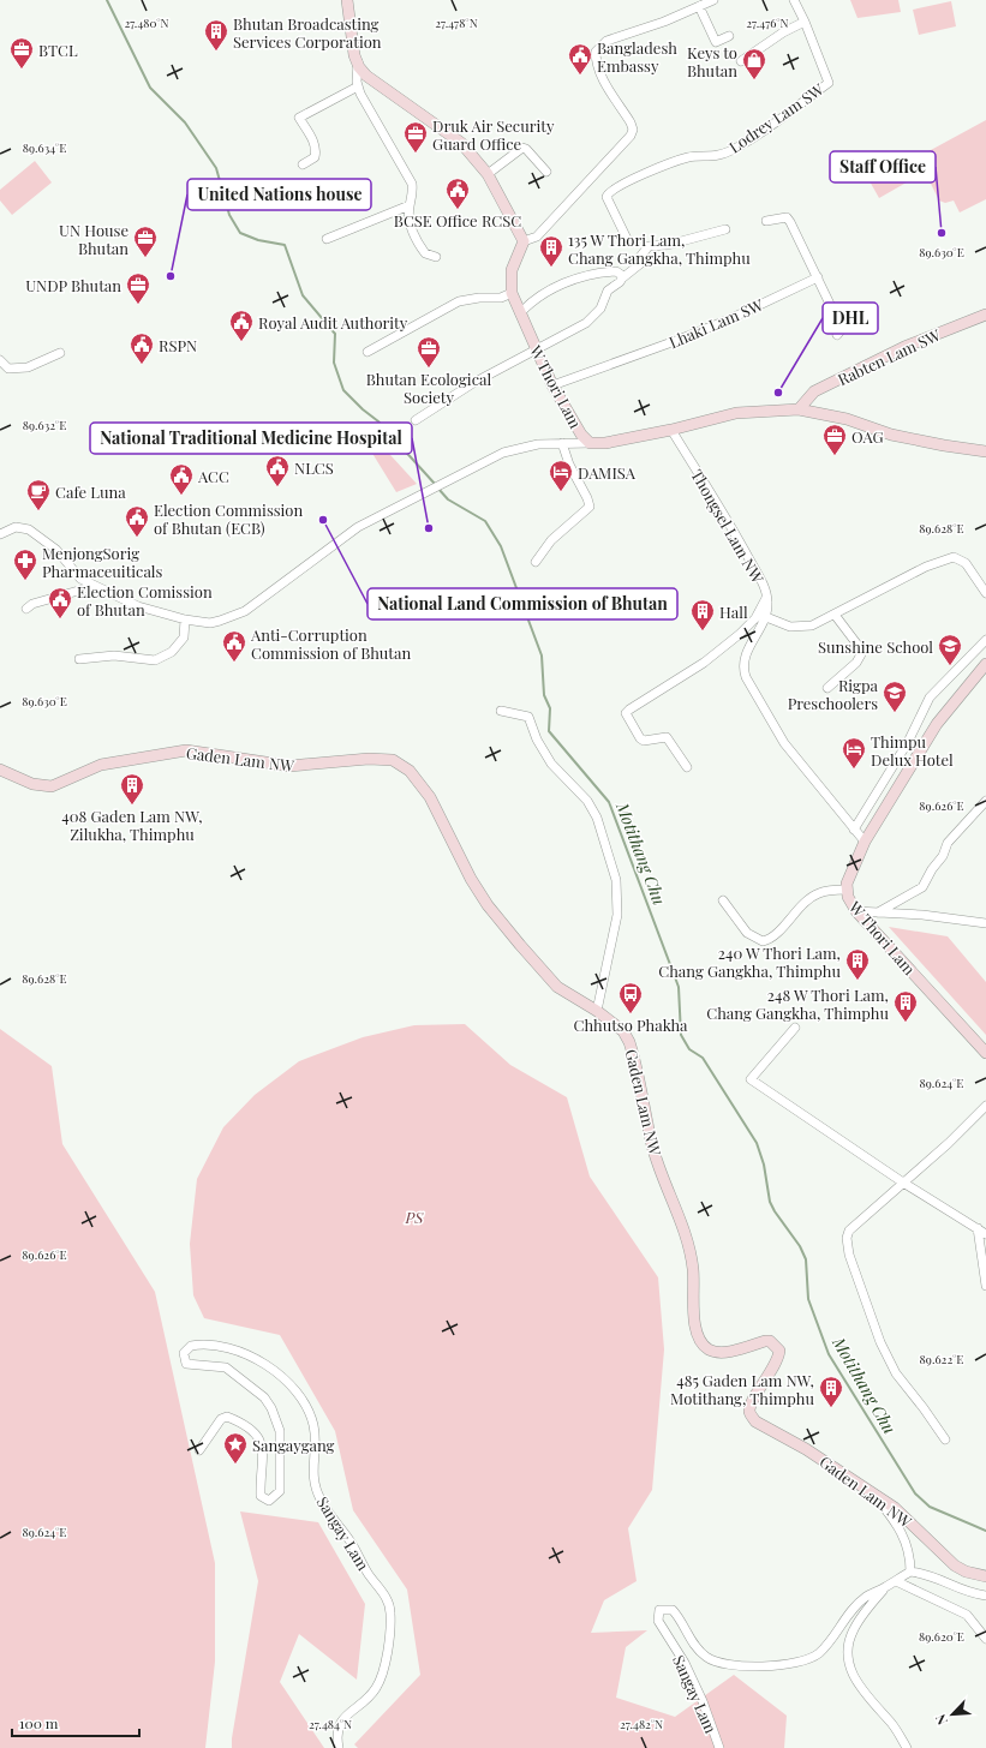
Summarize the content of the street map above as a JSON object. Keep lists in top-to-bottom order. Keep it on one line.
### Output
{"streets":{"main road":["Rabten Lam SW","W Thori Lam","Gaden Lam NW"],"street":["Lodrey Lam SW","Lhaki Lam SW","Thongsel Lam NW","Sangay Lam"]},"crossings":[["Lhaki Lam SW","W Thori Lam"],["Rabten Lam SW","W Thori Lam"],["W Thori Lam","Thongsel Lam NW"]],"water":["Motithang Chu"],"parks":["PS"],"places":{"building":["Bhutan Broadcasting Services Corporation","135 W Thori Lam, Chang Gangkha, Thimphu","Hall","408 Gaden Lam NW, Zilukha, Thimphu","240 W Thori Lam, Chang Gangkha, Thimphu","248 W Thori Lam, Chang Gangkha, Thimphu","485 Gaden Lam NW, Motithang, Thimphu"],"office":["BTCL","Druk Air Security Guard Office","UN House Bhutan","UNDP Bhutan","Bhutan Ecological Society","OAG"],"public building":["Bangladesh Embassy","BCSE Office RCSC","Royal Audit Authority","RSPN","NLCS","ACC","Election Commission of Bhutan (ECB)","Election Comission of Bhutan","Anti-Corruption Commission of Bhutan"],"shop":["Keys to Bhutan"],"other":["Staff Office","United Nations house","DHL","National Land Commission of Bhutan","National Traditional Medicine Hospital"],"hotel":["DAMISA","Thimpu Delux Hotel"],"cafe":["Cafe Luna"],"pharmacy":["MenjongSorig Pharmaceuiticals"],"school or university":["Sunshine School","Rigpa Preschoolers"],"bus stop":["Chhutso Phakha"],"place":["Sangaygang"]},"scale_bar":"100 m","north":"bottom left","coordinates":["27.478°N","27.476°N","27.480°N","89.634°E","89.630°E","89.632°E","89.628°E","89.626°E","89.624°E","89.622°E","89.620°E","27.484°N","27.482°N"]}
